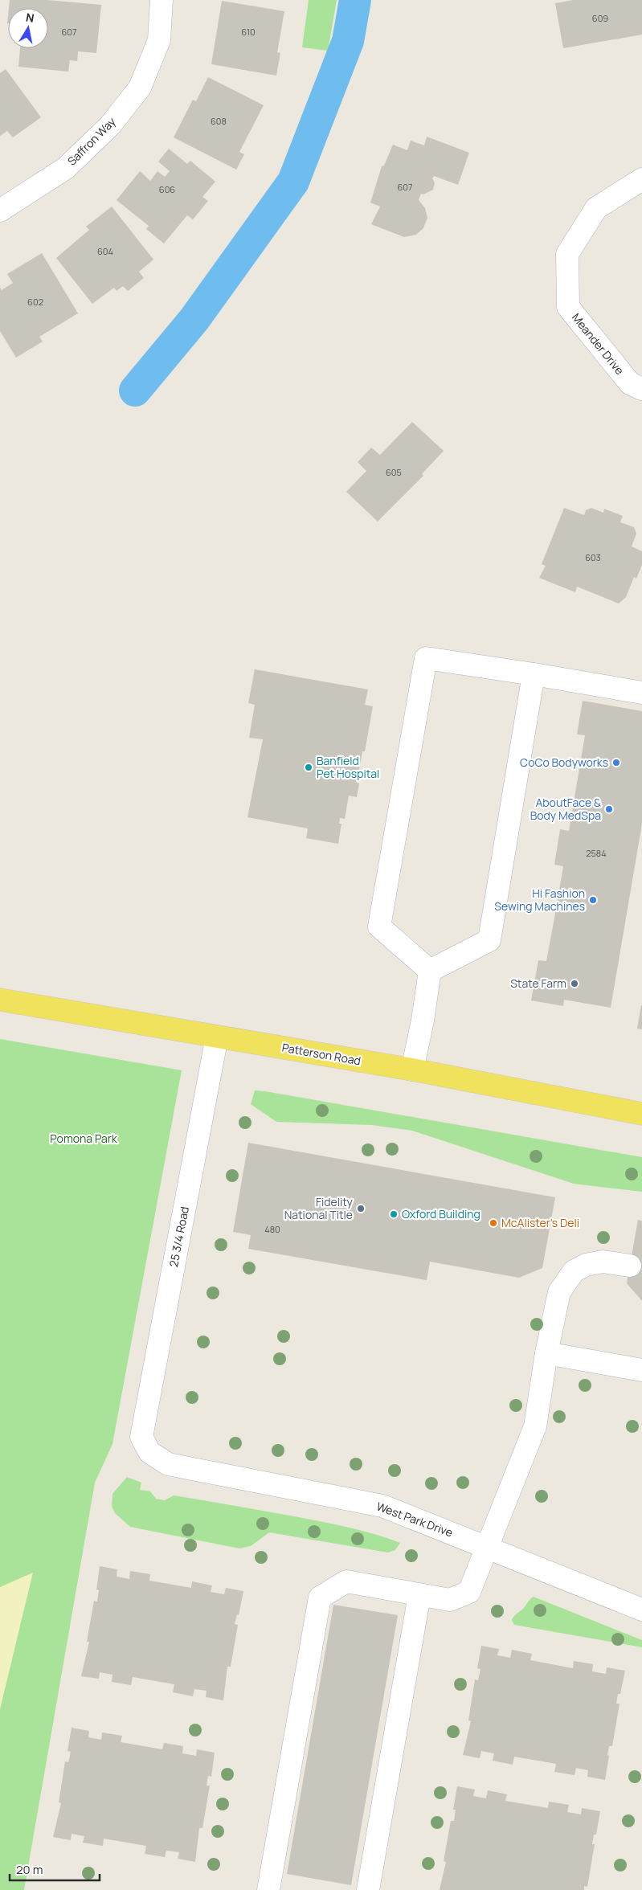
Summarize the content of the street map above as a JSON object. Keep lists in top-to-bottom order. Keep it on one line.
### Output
{"streets":{"main road":["Patterson Road"],"street":["Saffron Way","Meander Drive","25 3/4 Road","West Park Drive"]},"crossings":[["Patterson Road","25 3/4 Road"],["25 3/4 Road","West Park Drive"]],"parks":["Pomona Park"],"places":["CoCo Bodyworks","Banfield Pet Hospital","AboutFace & Body MedSpa","Hi Fashion Sewing Machines","State Farm","Fidelity National Title","Oxford Building","McAlister's Deli"],"house_numbers":["609","607","610","608","607","606","604","602","605","603","2584","480"],"scale_bar":"20 m","north":"top"}
